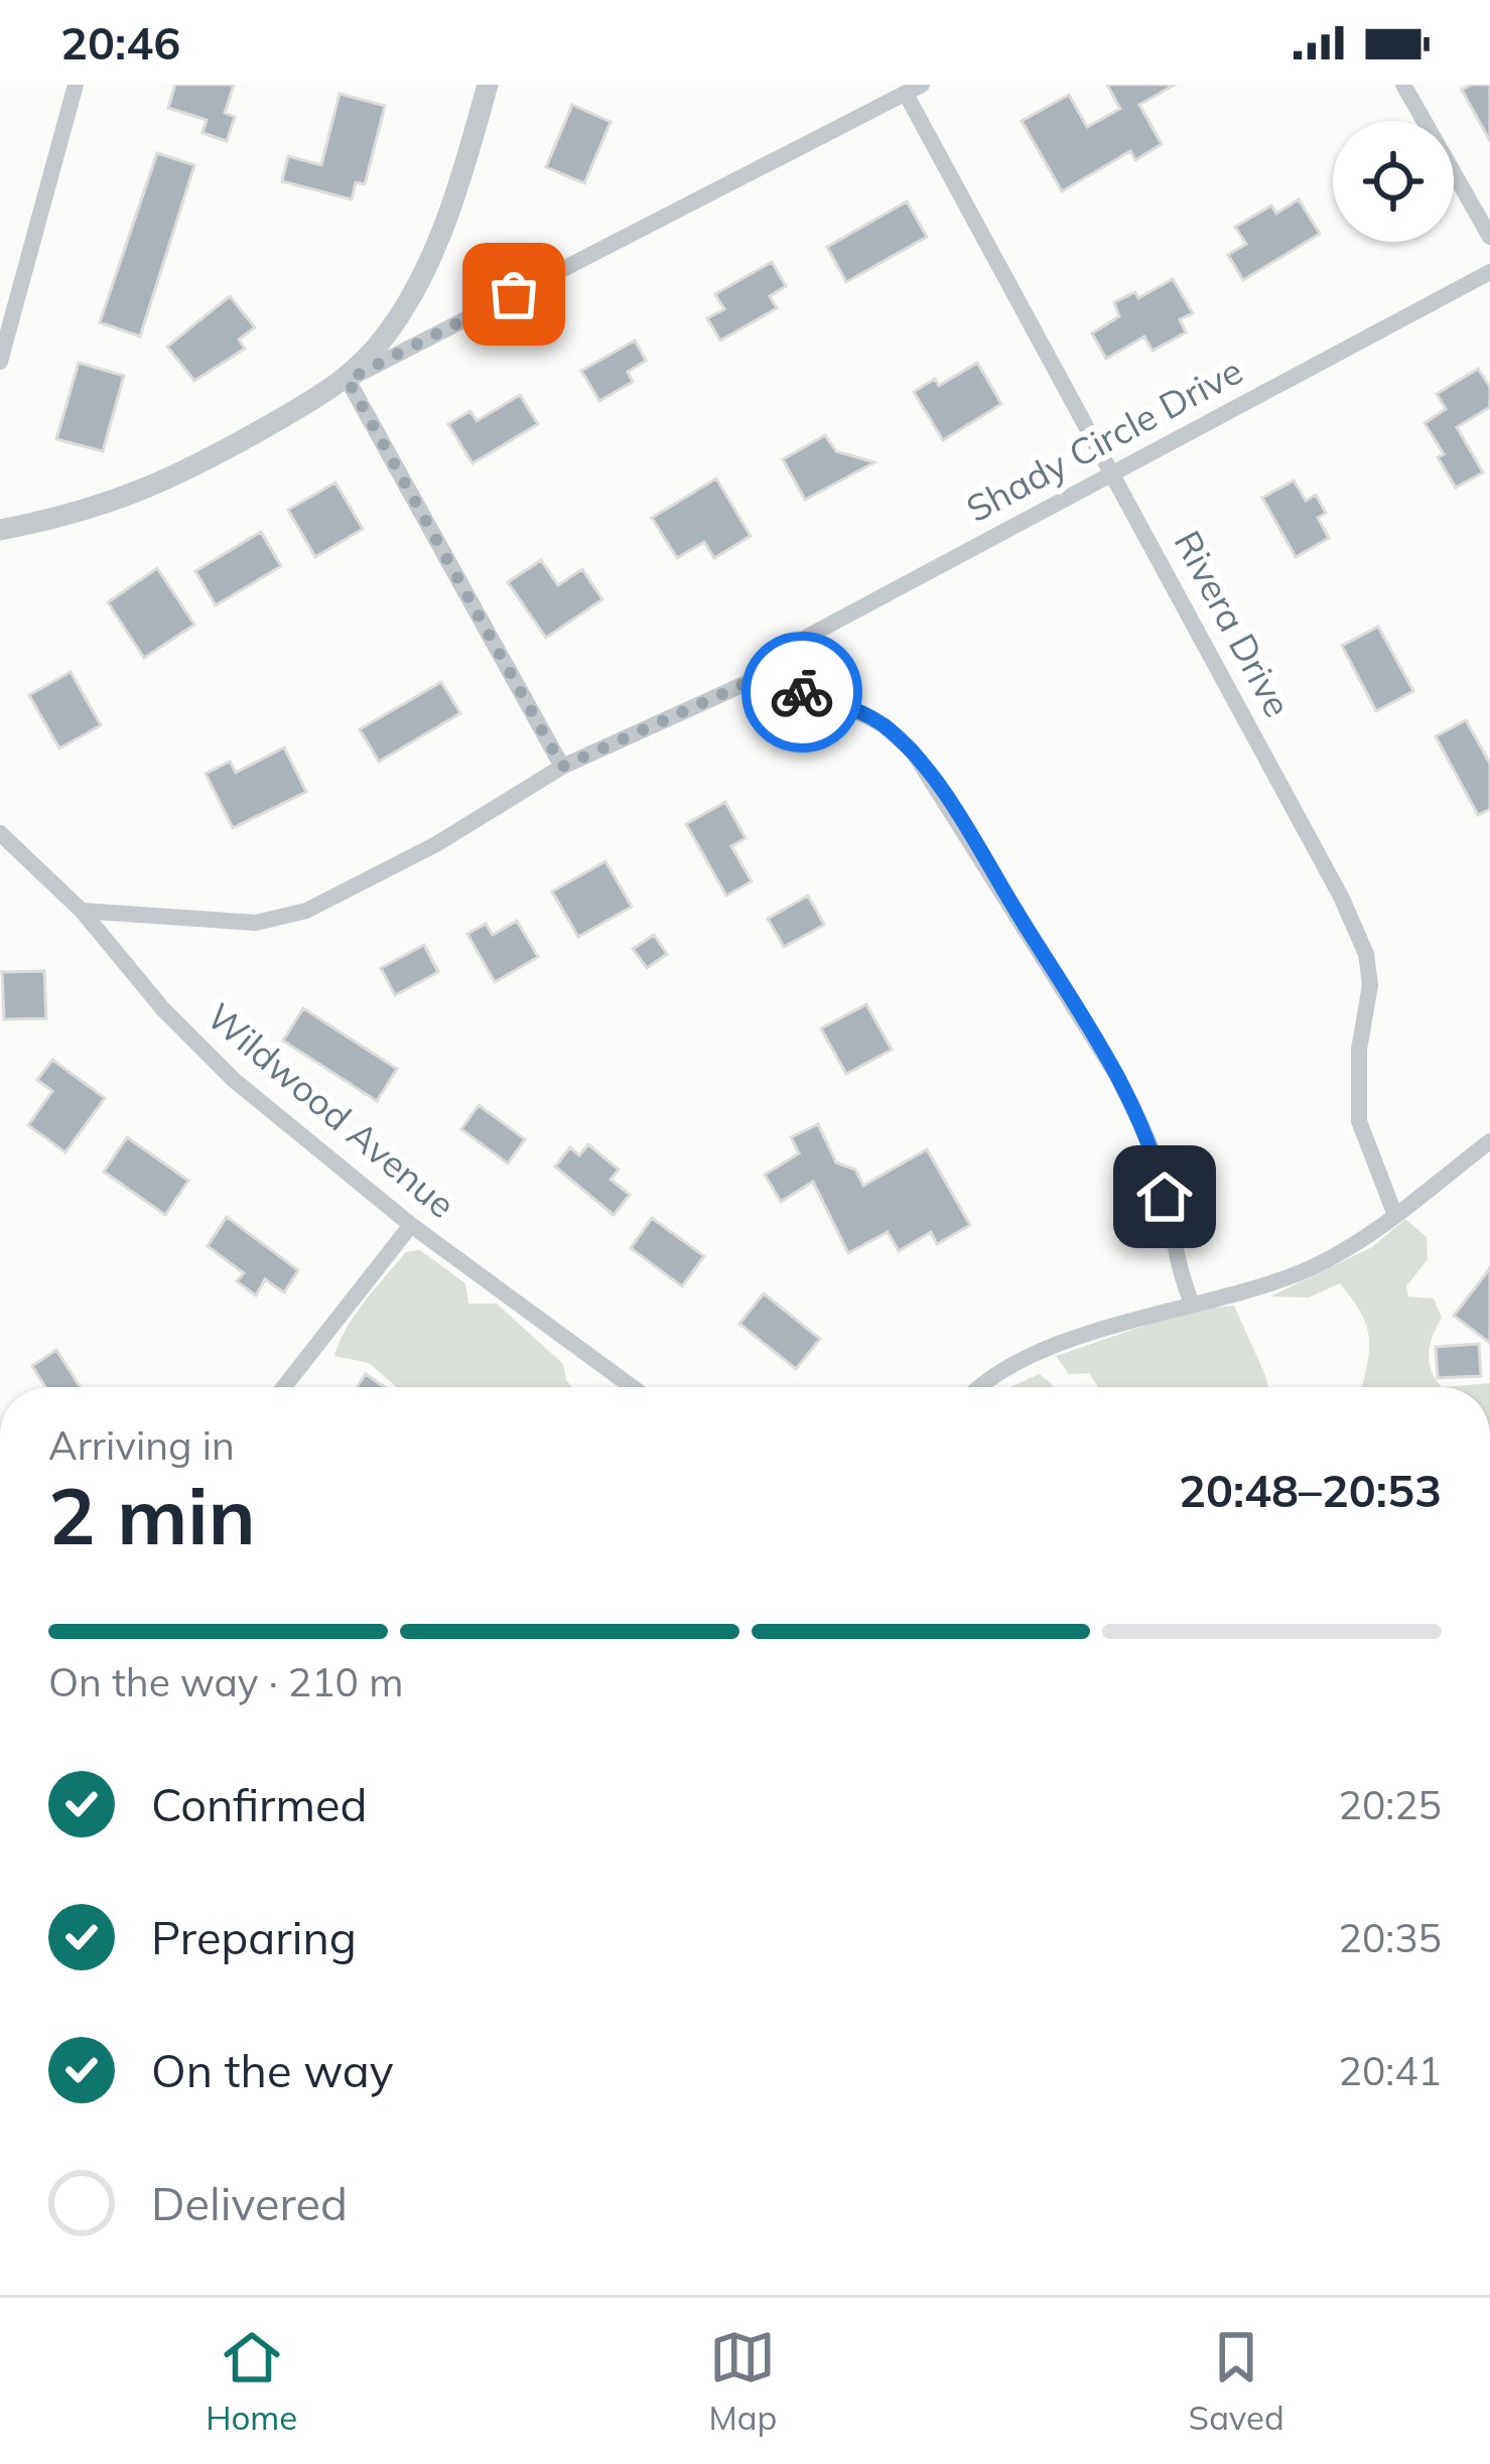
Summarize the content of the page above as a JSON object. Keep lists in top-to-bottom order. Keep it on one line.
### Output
{"streets":{"street":["Shady Circle Drive","Rivera Drive","Wildwood Avenue"]},"crossings":[["Shady Circle Drive","Rivera Drive"]],"page":{"status":"20:46","heading":["2 min","Arriving in","20:48–20:53"],"bar":"On the way · 210 m","list":[["Confirmed","20:25"],["Preparing","20:35"],["On the way","20:41"],"Delivered"],"tabs":["Home","Map","Saved"]}}
